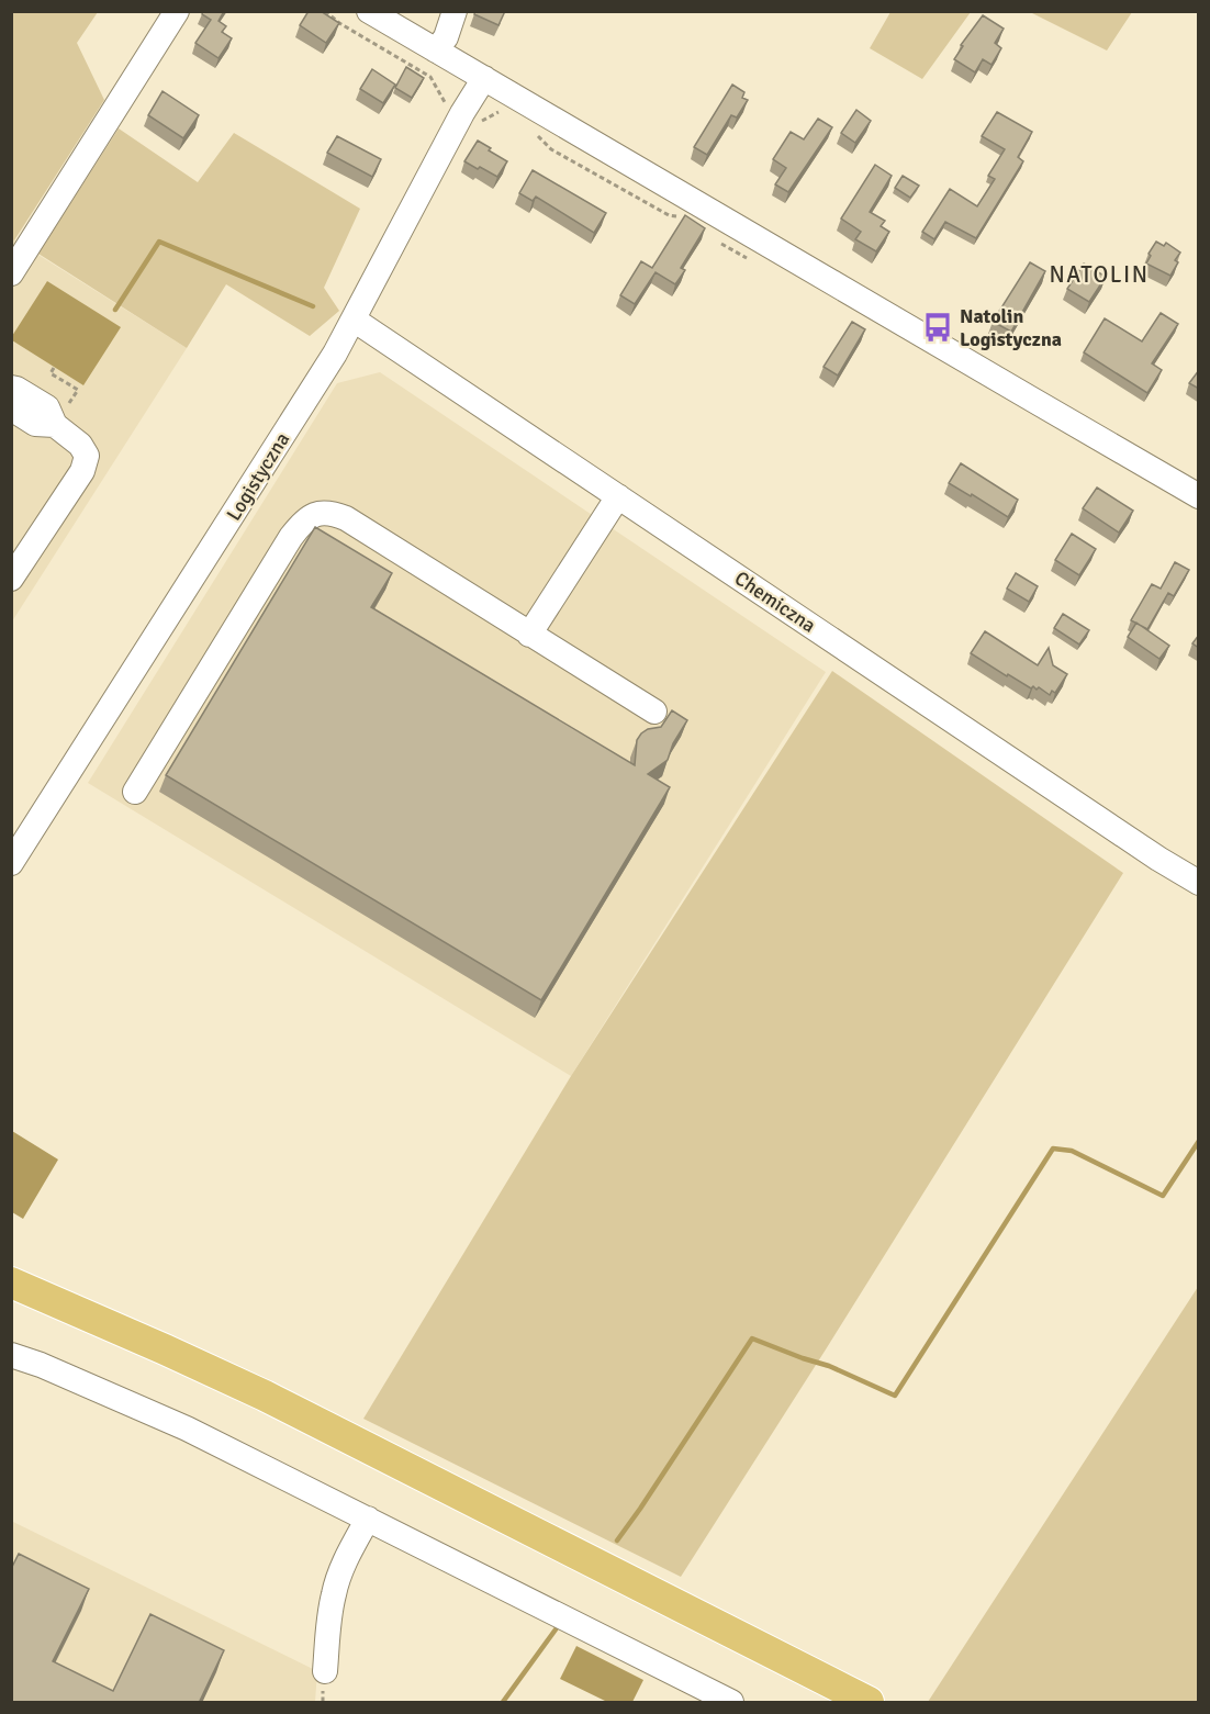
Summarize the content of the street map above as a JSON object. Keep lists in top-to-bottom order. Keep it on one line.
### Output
{"streets":{"street":["Logistyczna","Chemiczna"]},"crossings":[["Logistyczna","Chemiczna"]],"districts":["NATOLIN"],"places":{"bus stop":["Natolin Logistyczna"]}}
